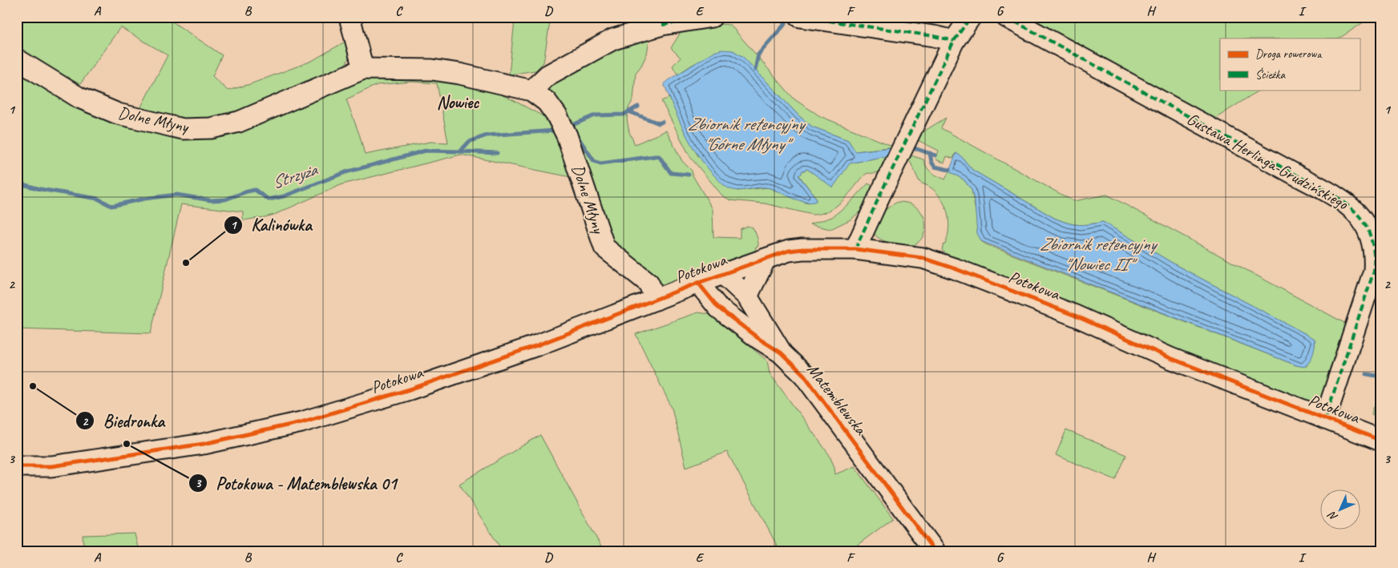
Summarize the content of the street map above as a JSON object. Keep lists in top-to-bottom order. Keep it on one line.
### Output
{"streets":{"street":["Dolne Młyny","Gustawa Herlinga-Grudzińskiego","Potokowa","Matemblewska"]},"crossings":[["Dolne Młyny","Potokowa"],["Gustawa Herlinga-Grudzińskiego","Potokowa"],["Potokowa","Matemblewska"]],"districts":["Nowiec"],"water":["Zbiornik retencyjny \"Górne Młyny\"","Strzyża","Zbiornik retencyjny \"Nowiec II\""],"places":["Kalinówka","Biedronka","Potokowa - Matemblewska 01"],"legend":["Droga rowerowa","Ścieżka"],"north":"bottom left","grid":{"columns":["A","B","C","D","E","F","G","H","I"],"rows":["1","2","3"]}}
